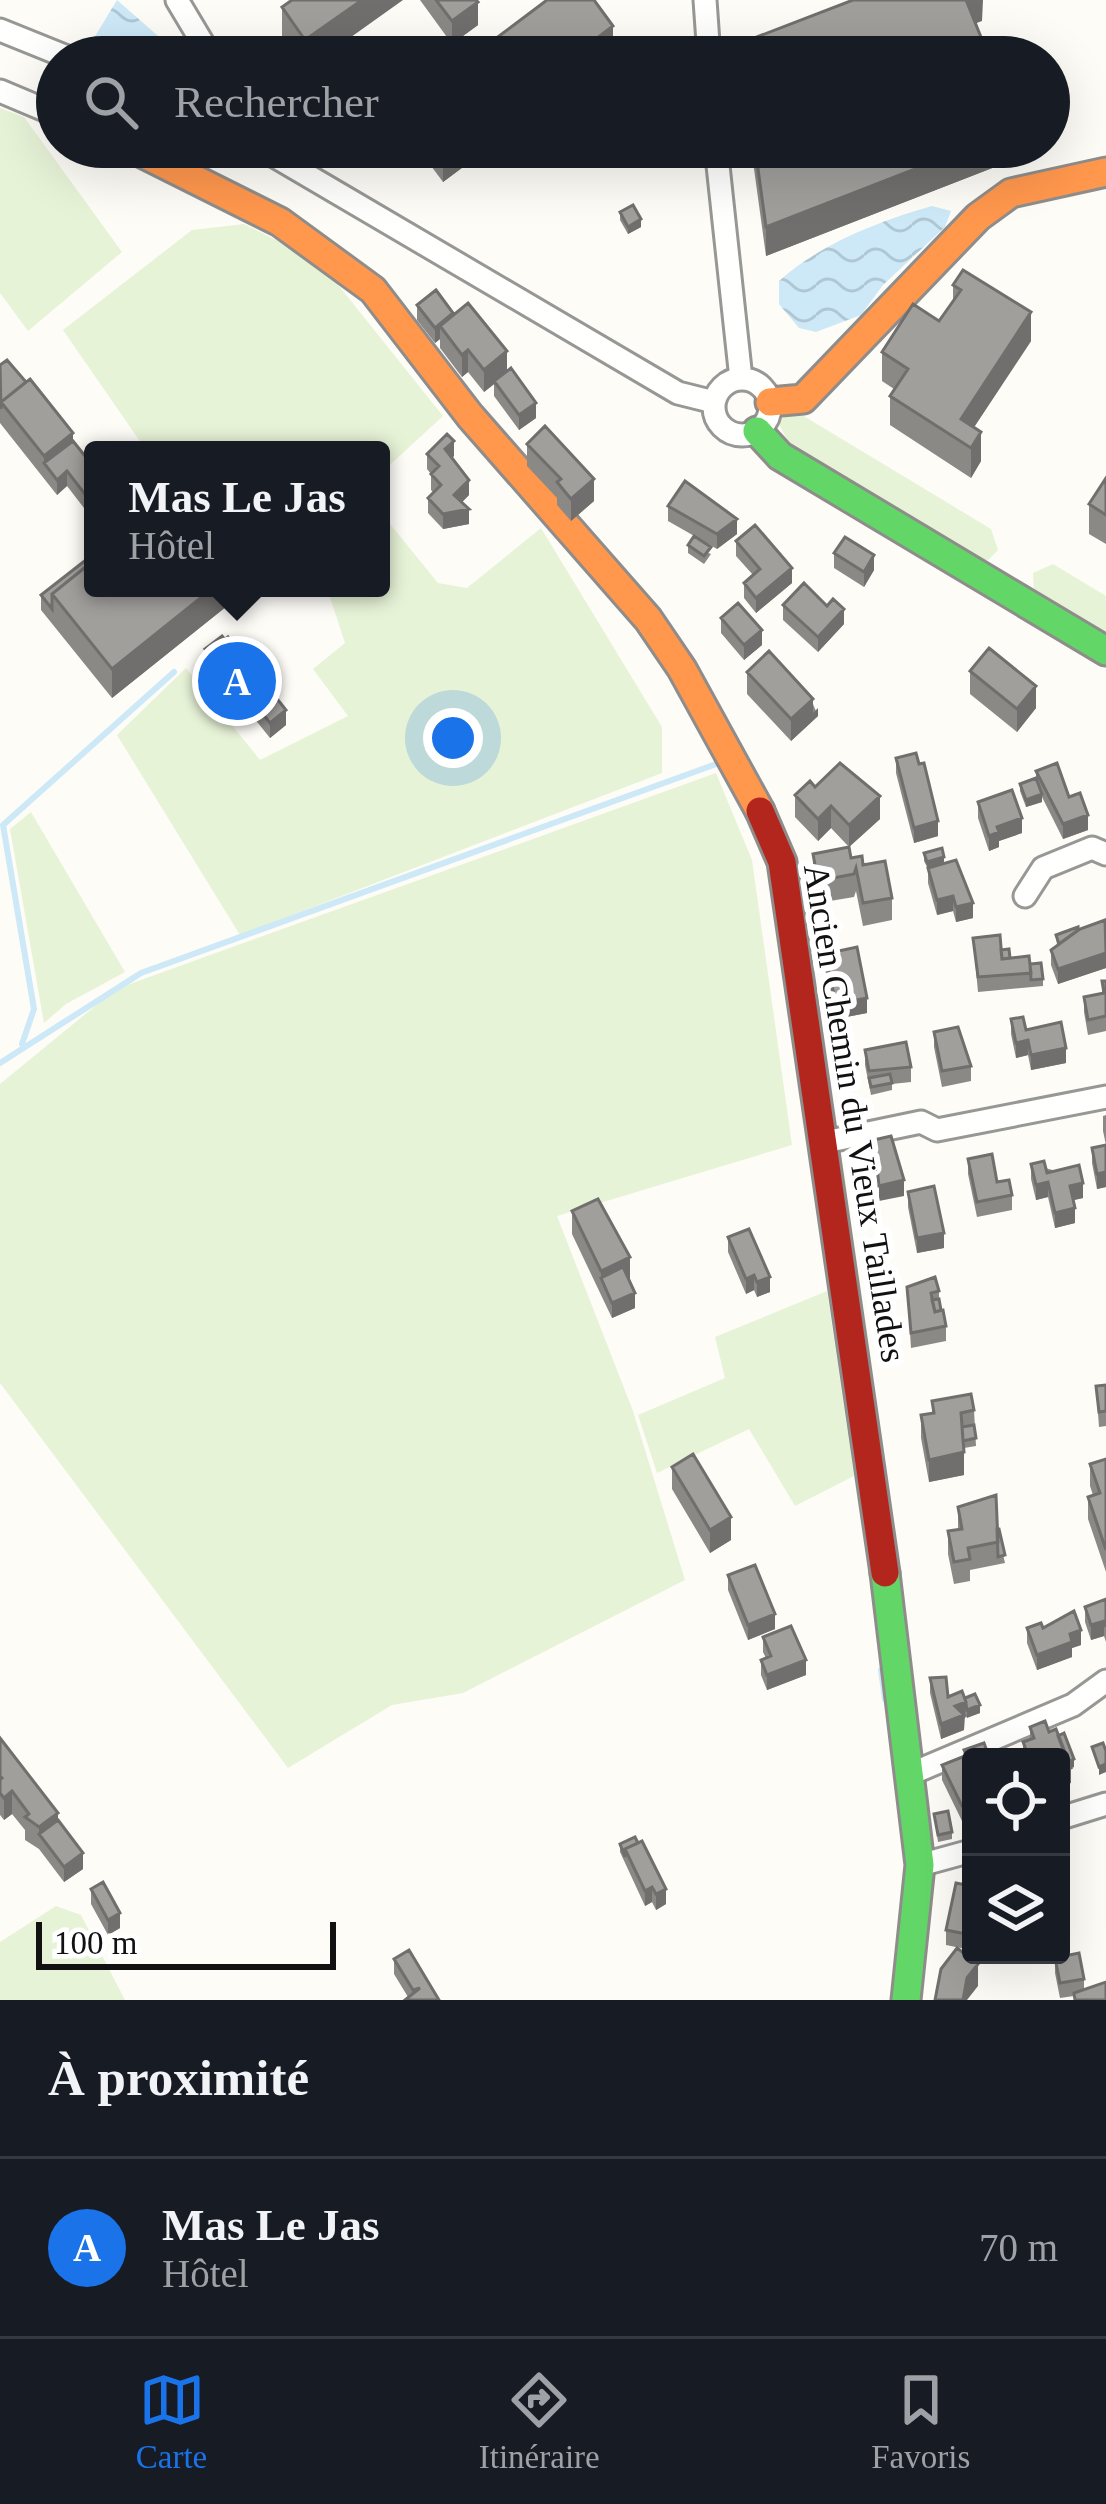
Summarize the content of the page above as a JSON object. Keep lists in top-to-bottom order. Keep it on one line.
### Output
{"streets":{"street":["Ancien Chemin du Vieux Taillades"]},"scale_bar":"100 m","page":{"search":"Rechercher","popup":["Mas Le Jas","Hôtel"],"pins":"A","scale":"100 m","heading":"À proximité","list":[{"mark":"A","name":"Mas Le Jas","note":"Hôtel","value":"70 m"}],"nav":["Carte","Itinéraire","Favoris"]}}
